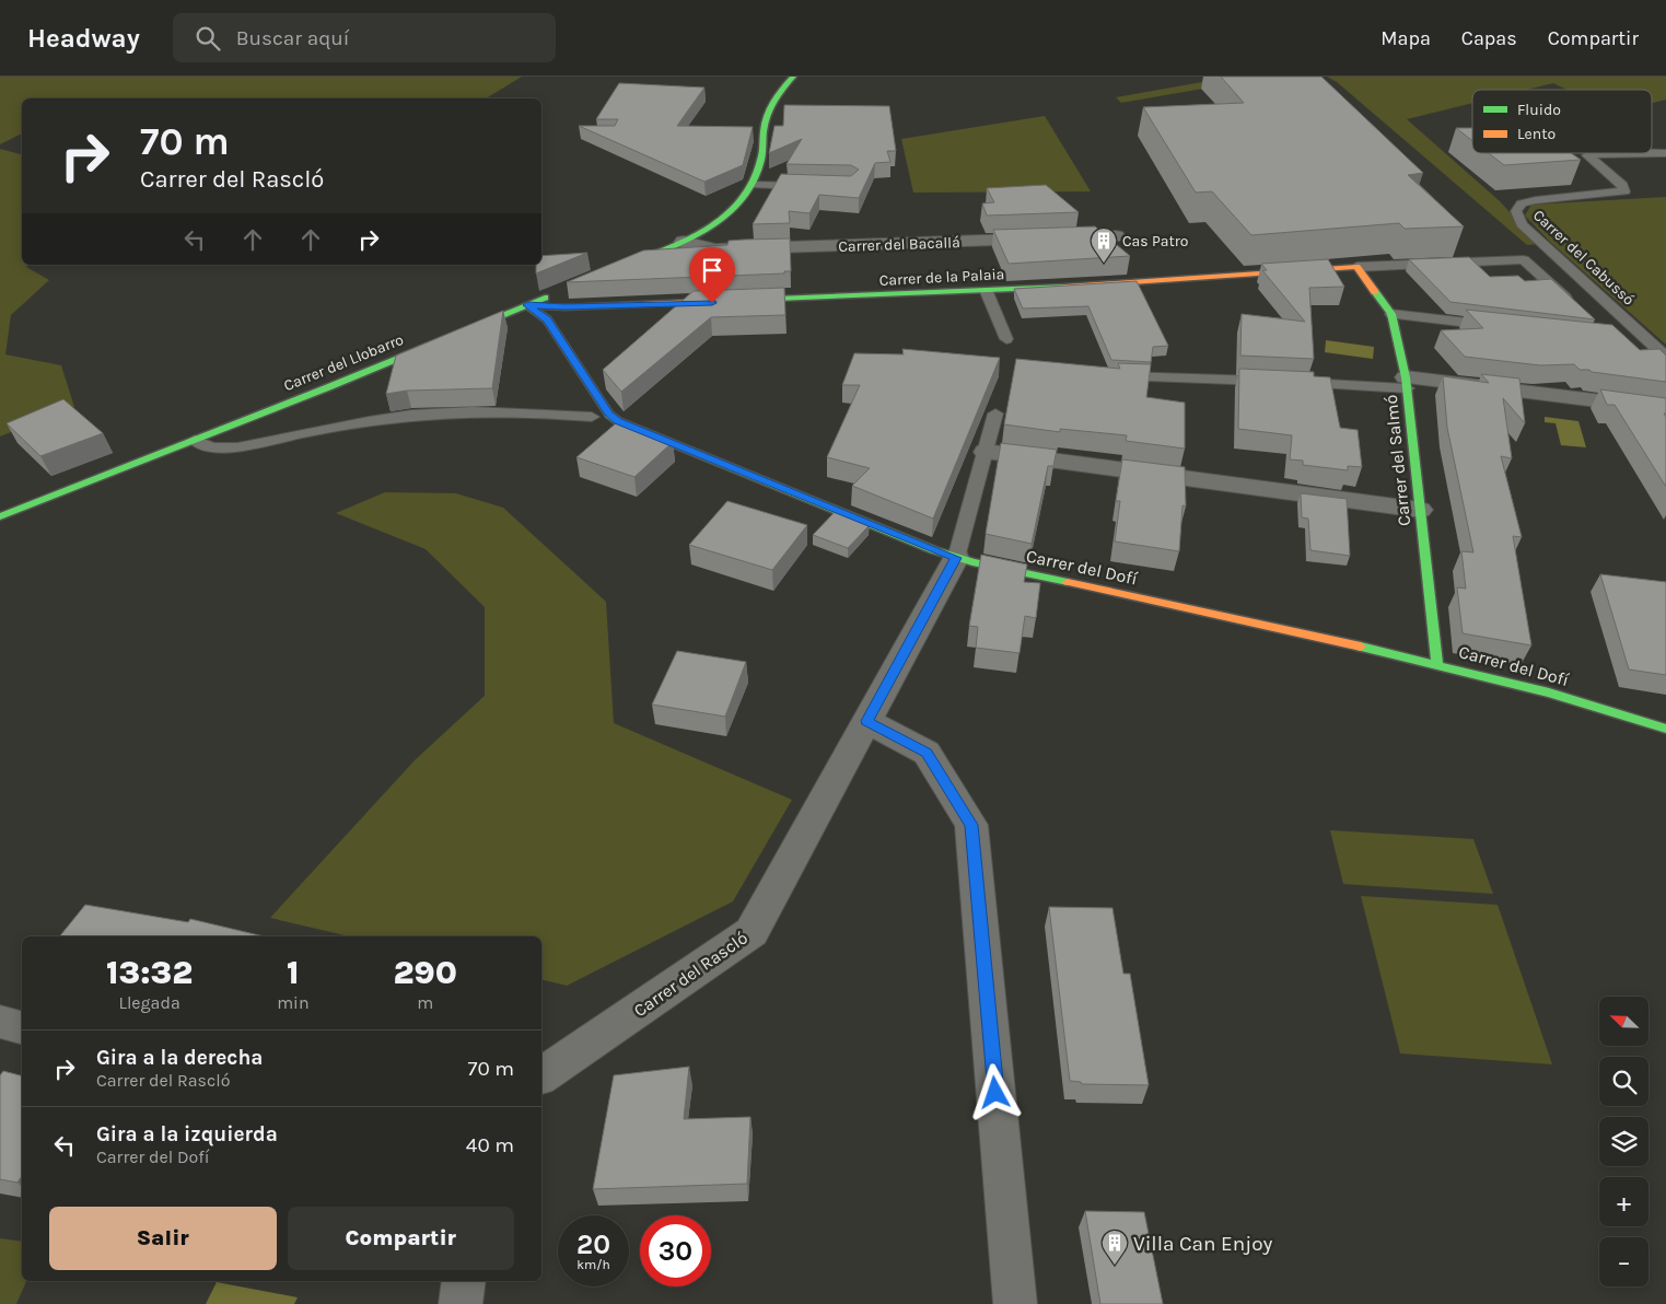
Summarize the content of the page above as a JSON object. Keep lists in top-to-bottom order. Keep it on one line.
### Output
{"streets":{"street":["Carrer del Bacallá","Carrer de la Palaia","Carrer del Llobarro","Carrer del Salmó","Carrer del Dofí","Carrer del Rascló"],"lane":["Carrer del Cabussó"]},"crossings":[["Carrer de la Palaia","Carrer del Llobarro"],["Carrer de la Palaia","Carrer del Salmó"],["Carrer de la Palaia","Carrer del Dofí"],["Carrer del Llobarro","Carrer del Dofí"],["Carrer del Salmó","Carrer del Dofí"],["Carrer del Dofí","Carrer del Rascló"]],"places":{"building":["Cas Patro","Villa Can Enjoy"]},"legend":["Fluido","Lento"],"north":"top left","page":{"header":"Headway","search":"Buscar aquí","nav":["Mapa","Capas","Compartir"],"turn":["70 m","Carrer del Rascló"],"eta":["13:32","Llegada","1","min","290","m"],"map_buttons":["+","−"],"list":[{"name":"Gira a la derecha","note":"Carrer del Rascló","value":"70 m"},{"name":"Gira a la izquierda","note":"Carrer del Dofí","value":"40 m"}],"buttons":["Salir","Compartir"],"speed":"20 km/h","limit":"30"}}
